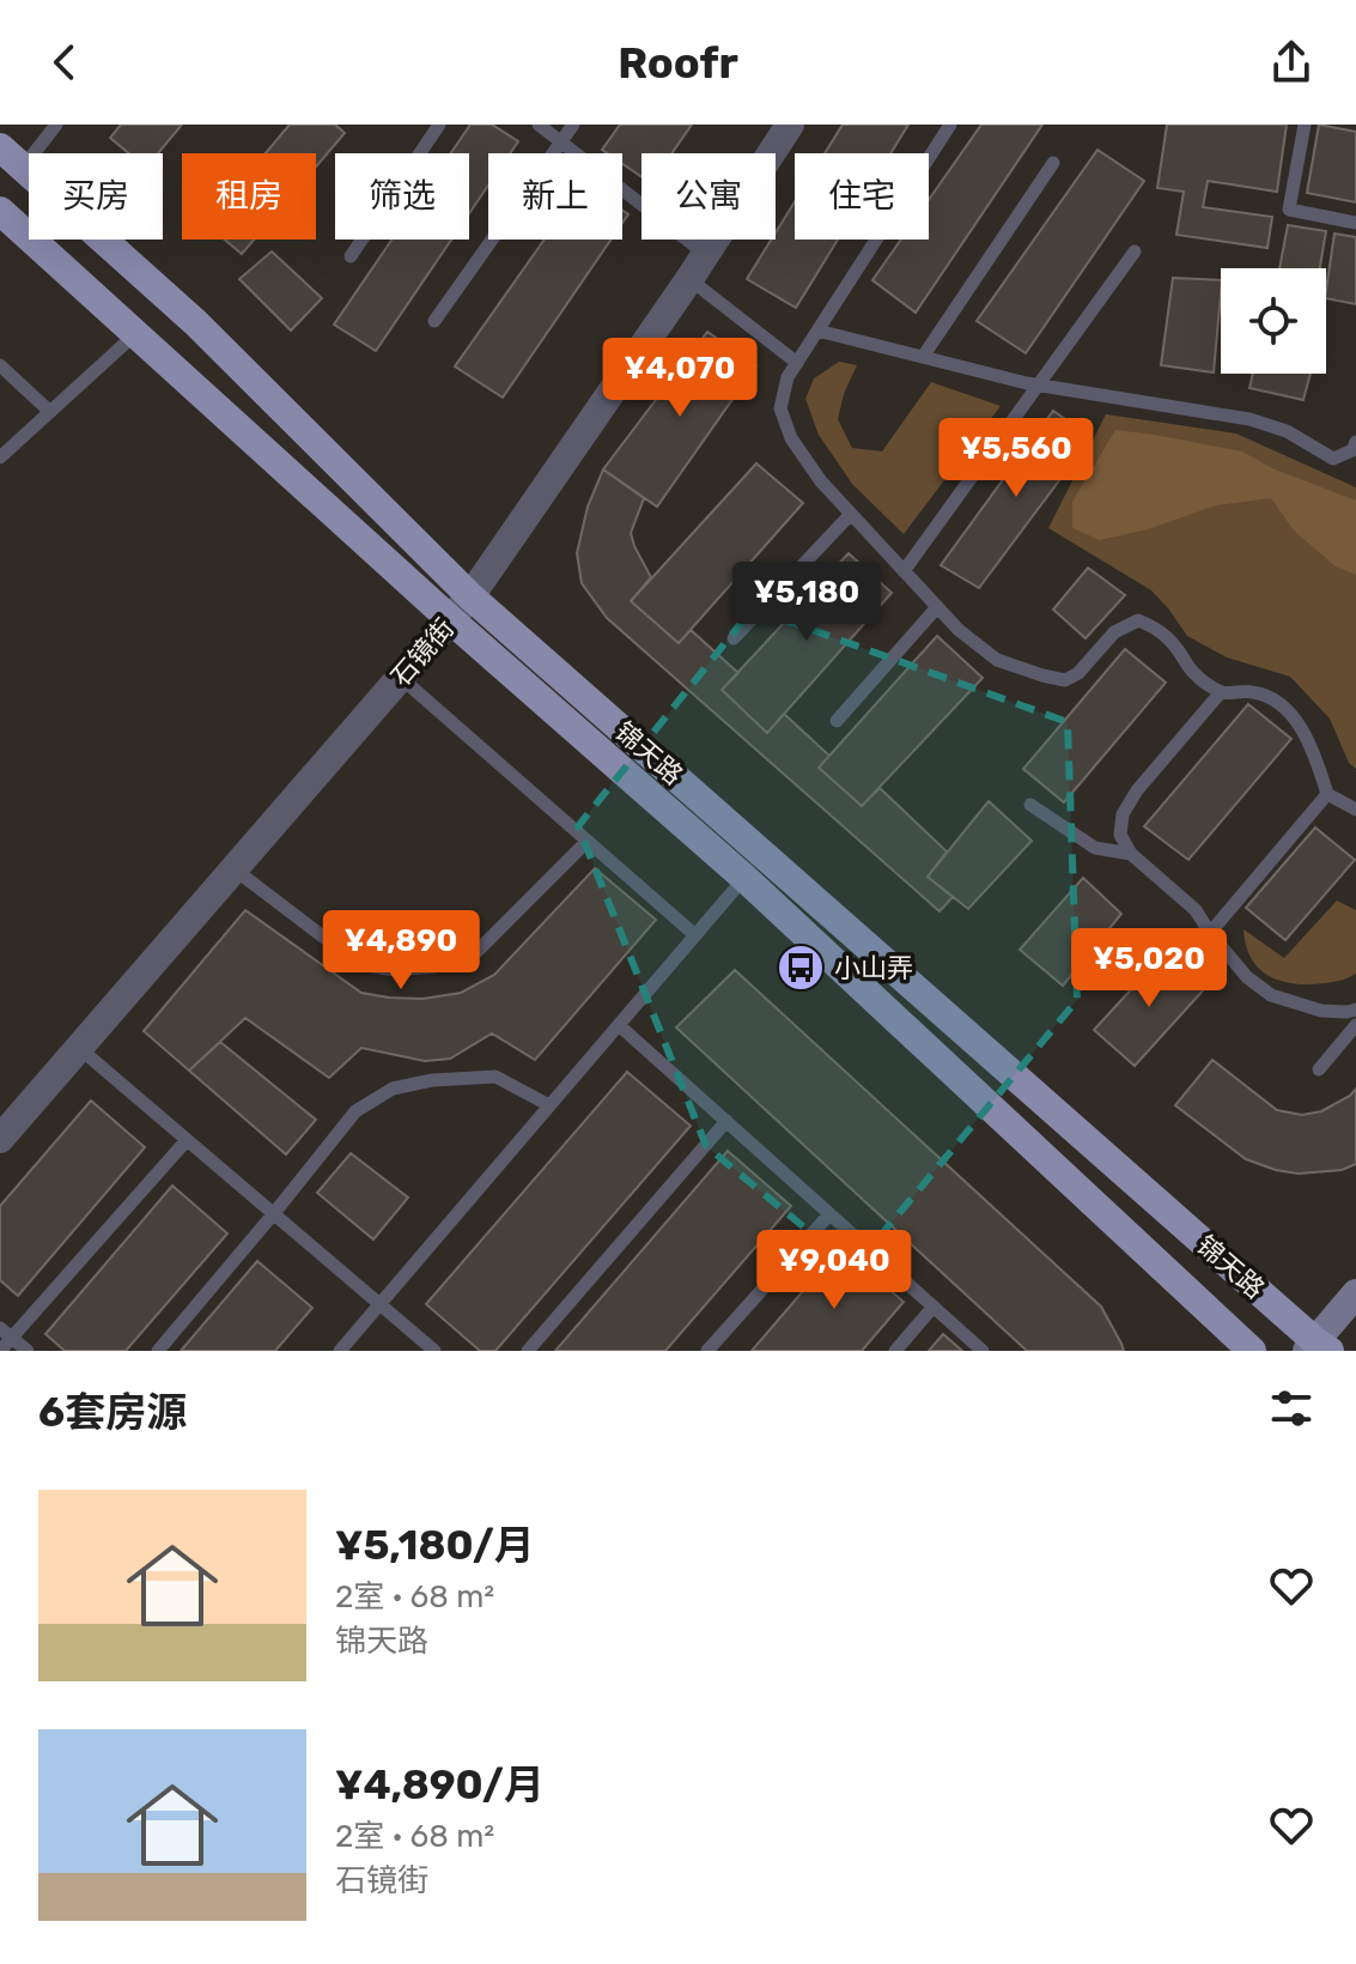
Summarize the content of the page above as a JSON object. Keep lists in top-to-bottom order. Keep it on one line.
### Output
{"streets":{"main road":["锦天路"],"street":["石镜街"]},"crossings":[["石镜街","锦天路"]],"places":{"bus stop":["小山弄"]},"page":{"header":"Roofr","chip":["买房","租房","筛选","新上","公寓","住宅"],"price":["¥4,070","¥5,560","¥5,180","¥4,890","¥5,020","¥9,040"],"heading":"6套房源","list":[{"name":"¥5,180/月","note":"2室 · 68 m² · 锦天路"},{"name":"¥4,890/月","note":"2室 · 68 m² · 石镜街"}]}}
